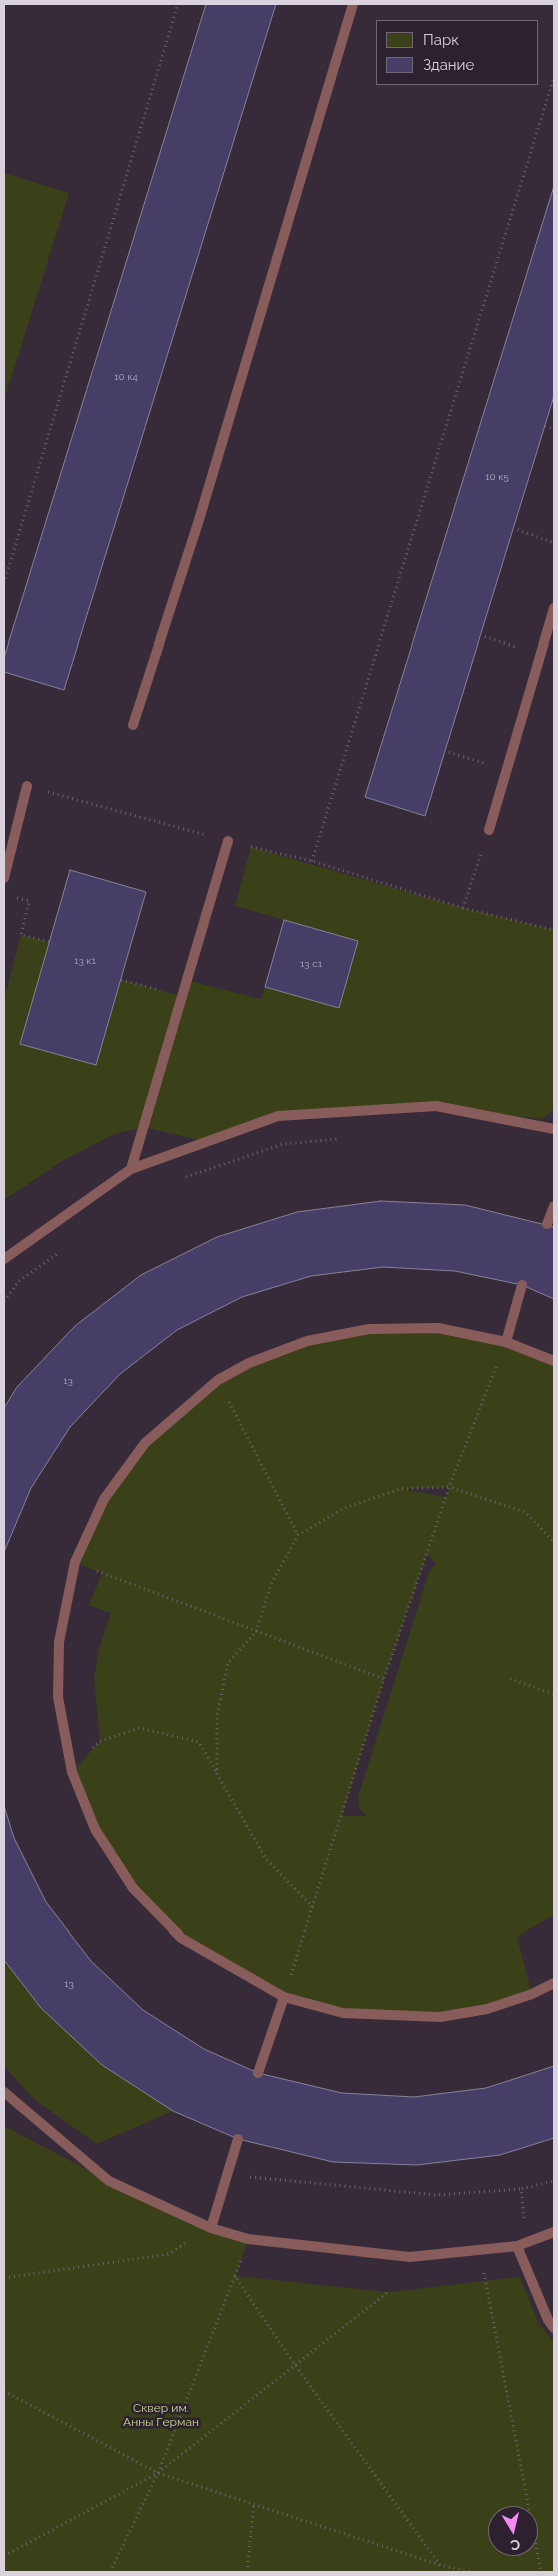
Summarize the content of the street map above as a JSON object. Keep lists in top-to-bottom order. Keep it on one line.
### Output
{"parks":["Сквер им. Анны Герман"],"house_numbers":["10 к4","10 к5","13 к1","13 с1","13","13"],"legend":["Парк","Здание"],"north":"bottom"}
